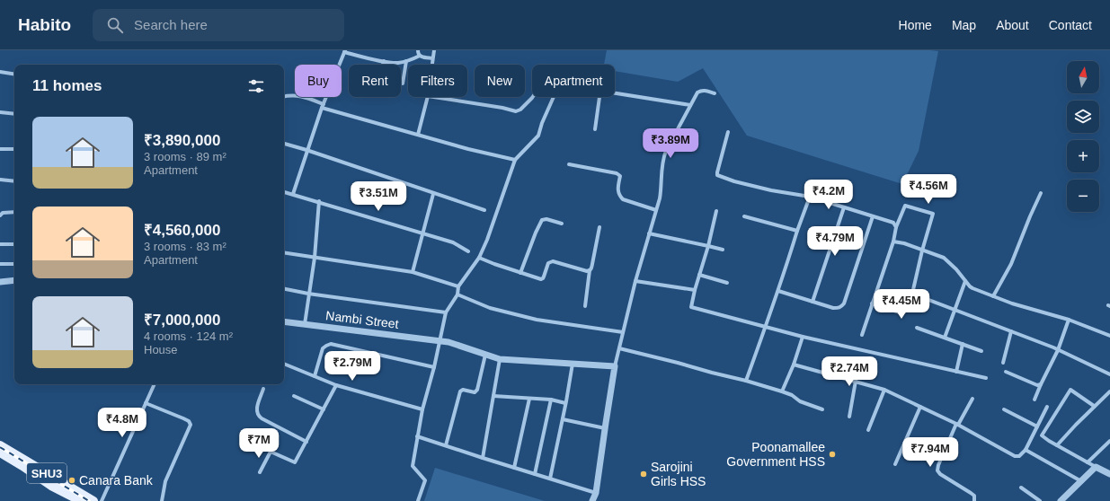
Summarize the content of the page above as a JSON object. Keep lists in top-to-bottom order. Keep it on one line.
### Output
{"streets":{"main road":["SHU3"],"street":["Nambi Street"]},"places":["Poonamallee Government HSS","Sarojini Girls HSS","Canara Bank"],"north":"top","page":{"header":"Habito","search":"Search here","nav":["Home","Map","About","Contact"],"map_buttons":["+","−"],"chip":["Buy","Rent","Filters","New","Apartment"],"heading":"11 homes","list":[{"name":"₹3,890,000","note":"3 rooms · 89 m² · Apartment"},{"name":"₹4,560,000","note":"3 rooms · 83 m² · Apartment"},{"name":"₹7,000,000","note":"4 rooms · 124 m² · House"}],"price":["₹3.89M","₹4.56M","₹4.2M","₹3.51M","₹4.79M","₹4.45M","₹2.79M","₹2.74M","₹4.8M","₹7M","₹7.94M"]}}
